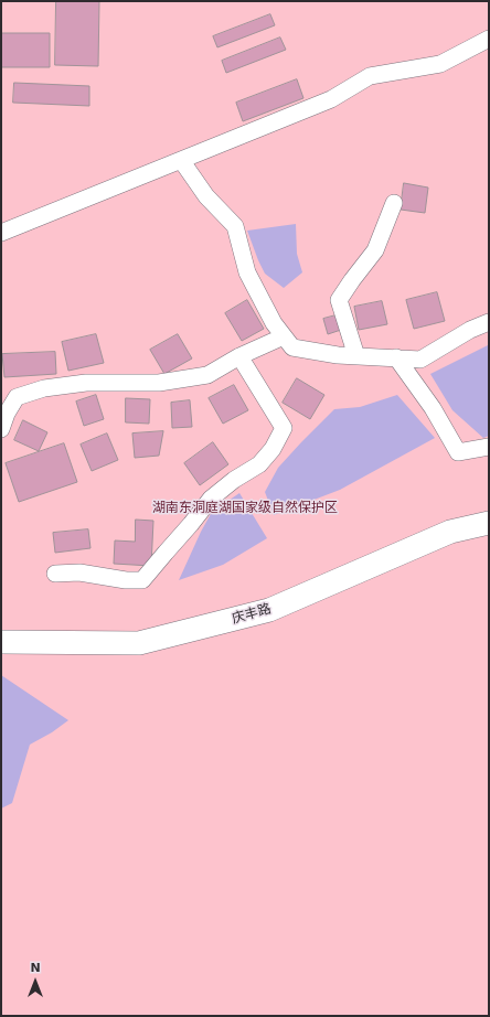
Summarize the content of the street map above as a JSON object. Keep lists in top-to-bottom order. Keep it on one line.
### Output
{"streets":{"street":["庆丰路"]},"parks":["湖南东洞庭湖国家级自然保护区"],"north":"top"}
